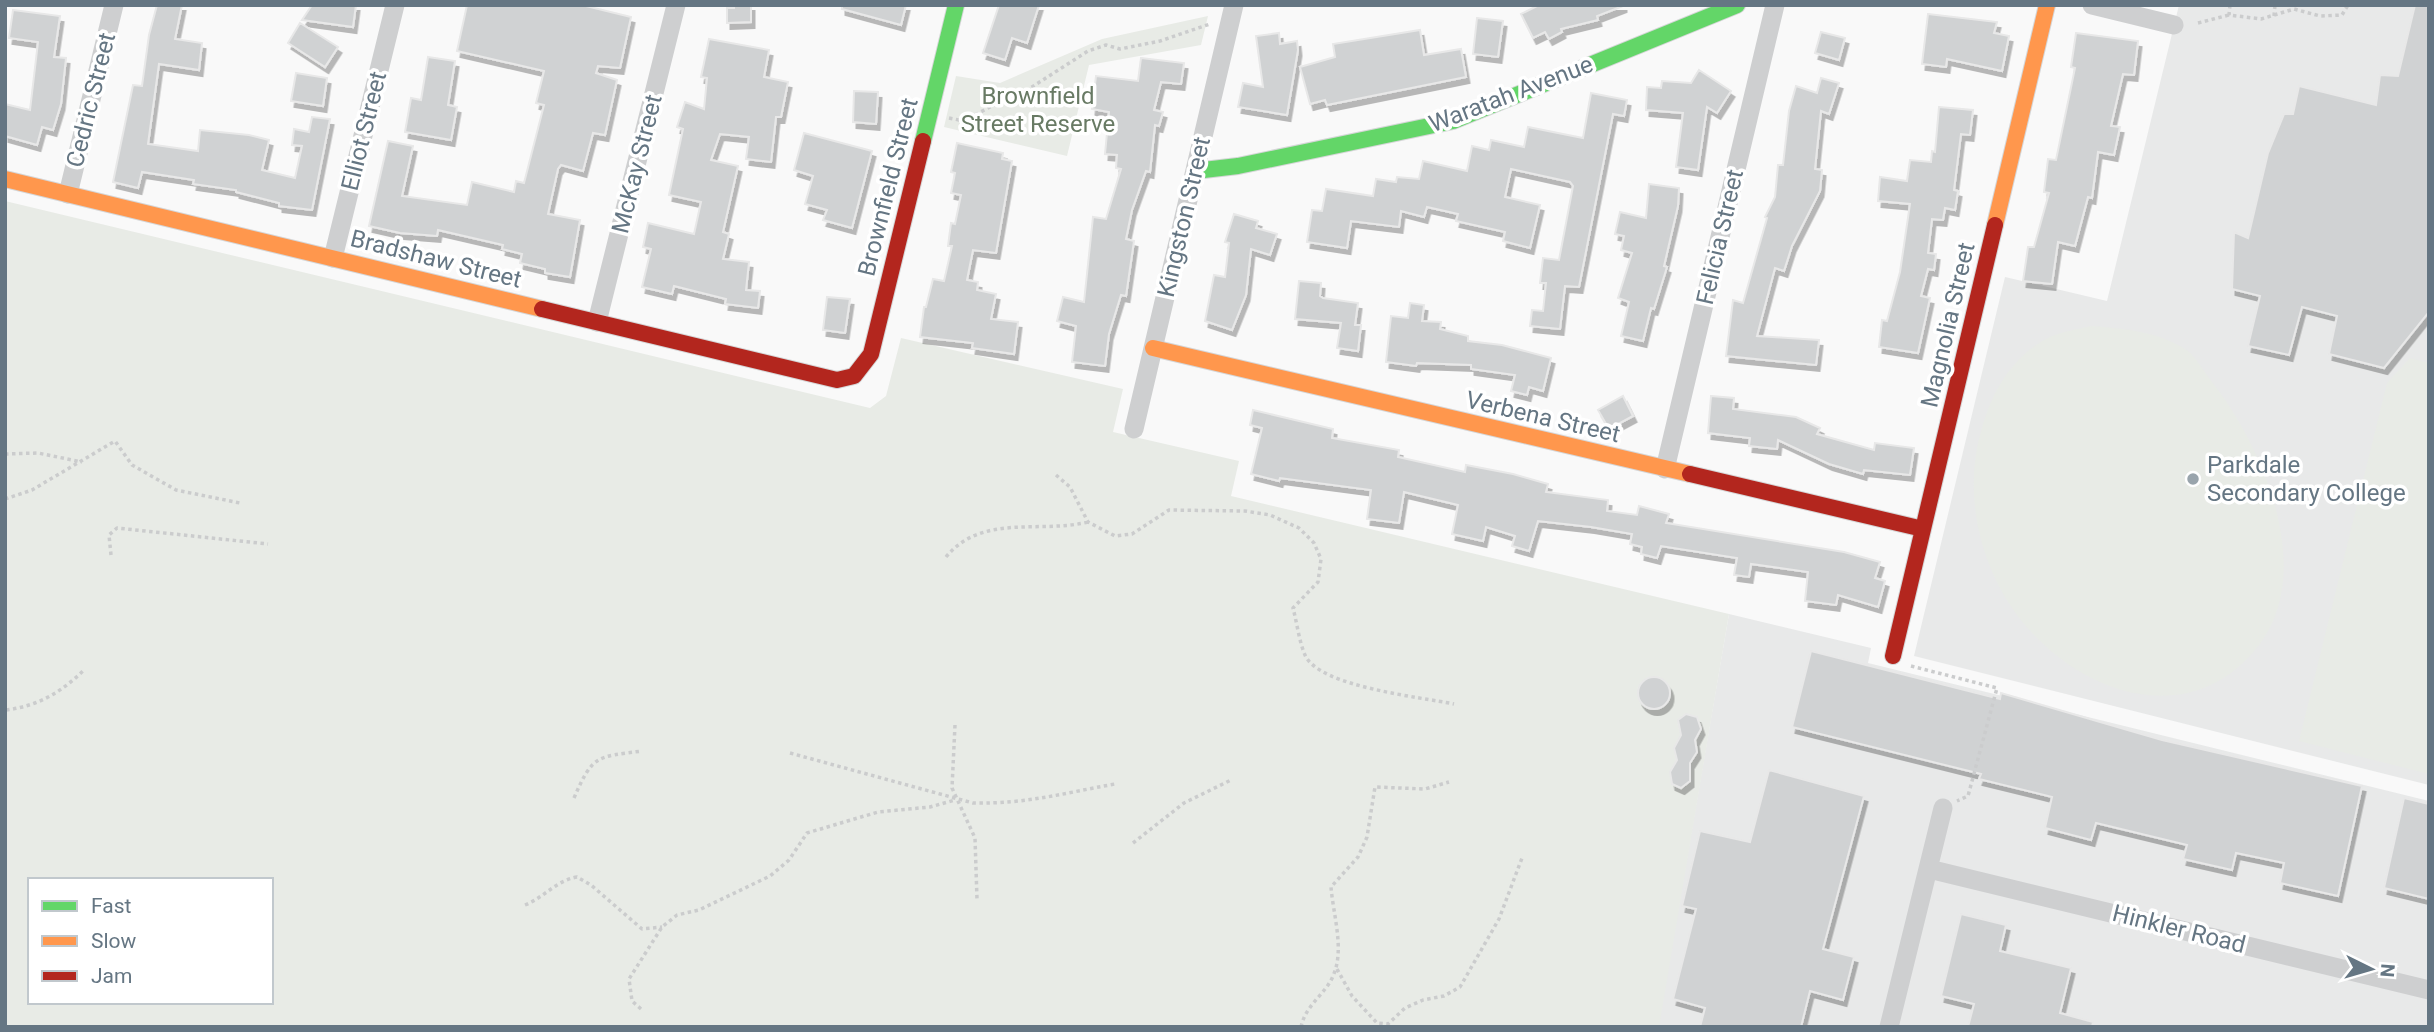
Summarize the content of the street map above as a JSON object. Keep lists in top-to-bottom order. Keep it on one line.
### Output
{"streets":{"street":["Waratah Avenue","Cedric Street","Elliot Street","McKay Street","Brownfield Street","Kingston Street","Felicia Street","Bradshaw Street","Magnolia Street","Verbena Street","Hinkler Road"]},"crossings":[["Waratah Avenue","Kingston Street"],["Cedric Street","Bradshaw Street"],["Elliot Street","Bradshaw Street"],["McKay Street","Bradshaw Street"],["Brownfield Street","Bradshaw Street"],["Kingston Street","Verbena Street"],["Felicia Street","Verbena Street"],["Magnolia Street","Verbena Street"]],"parks":["Brownfield Street Reserve"],"places":["Parkdale Secondary College"],"legend":["Fast","Slow","Jam"],"north":"right"}
